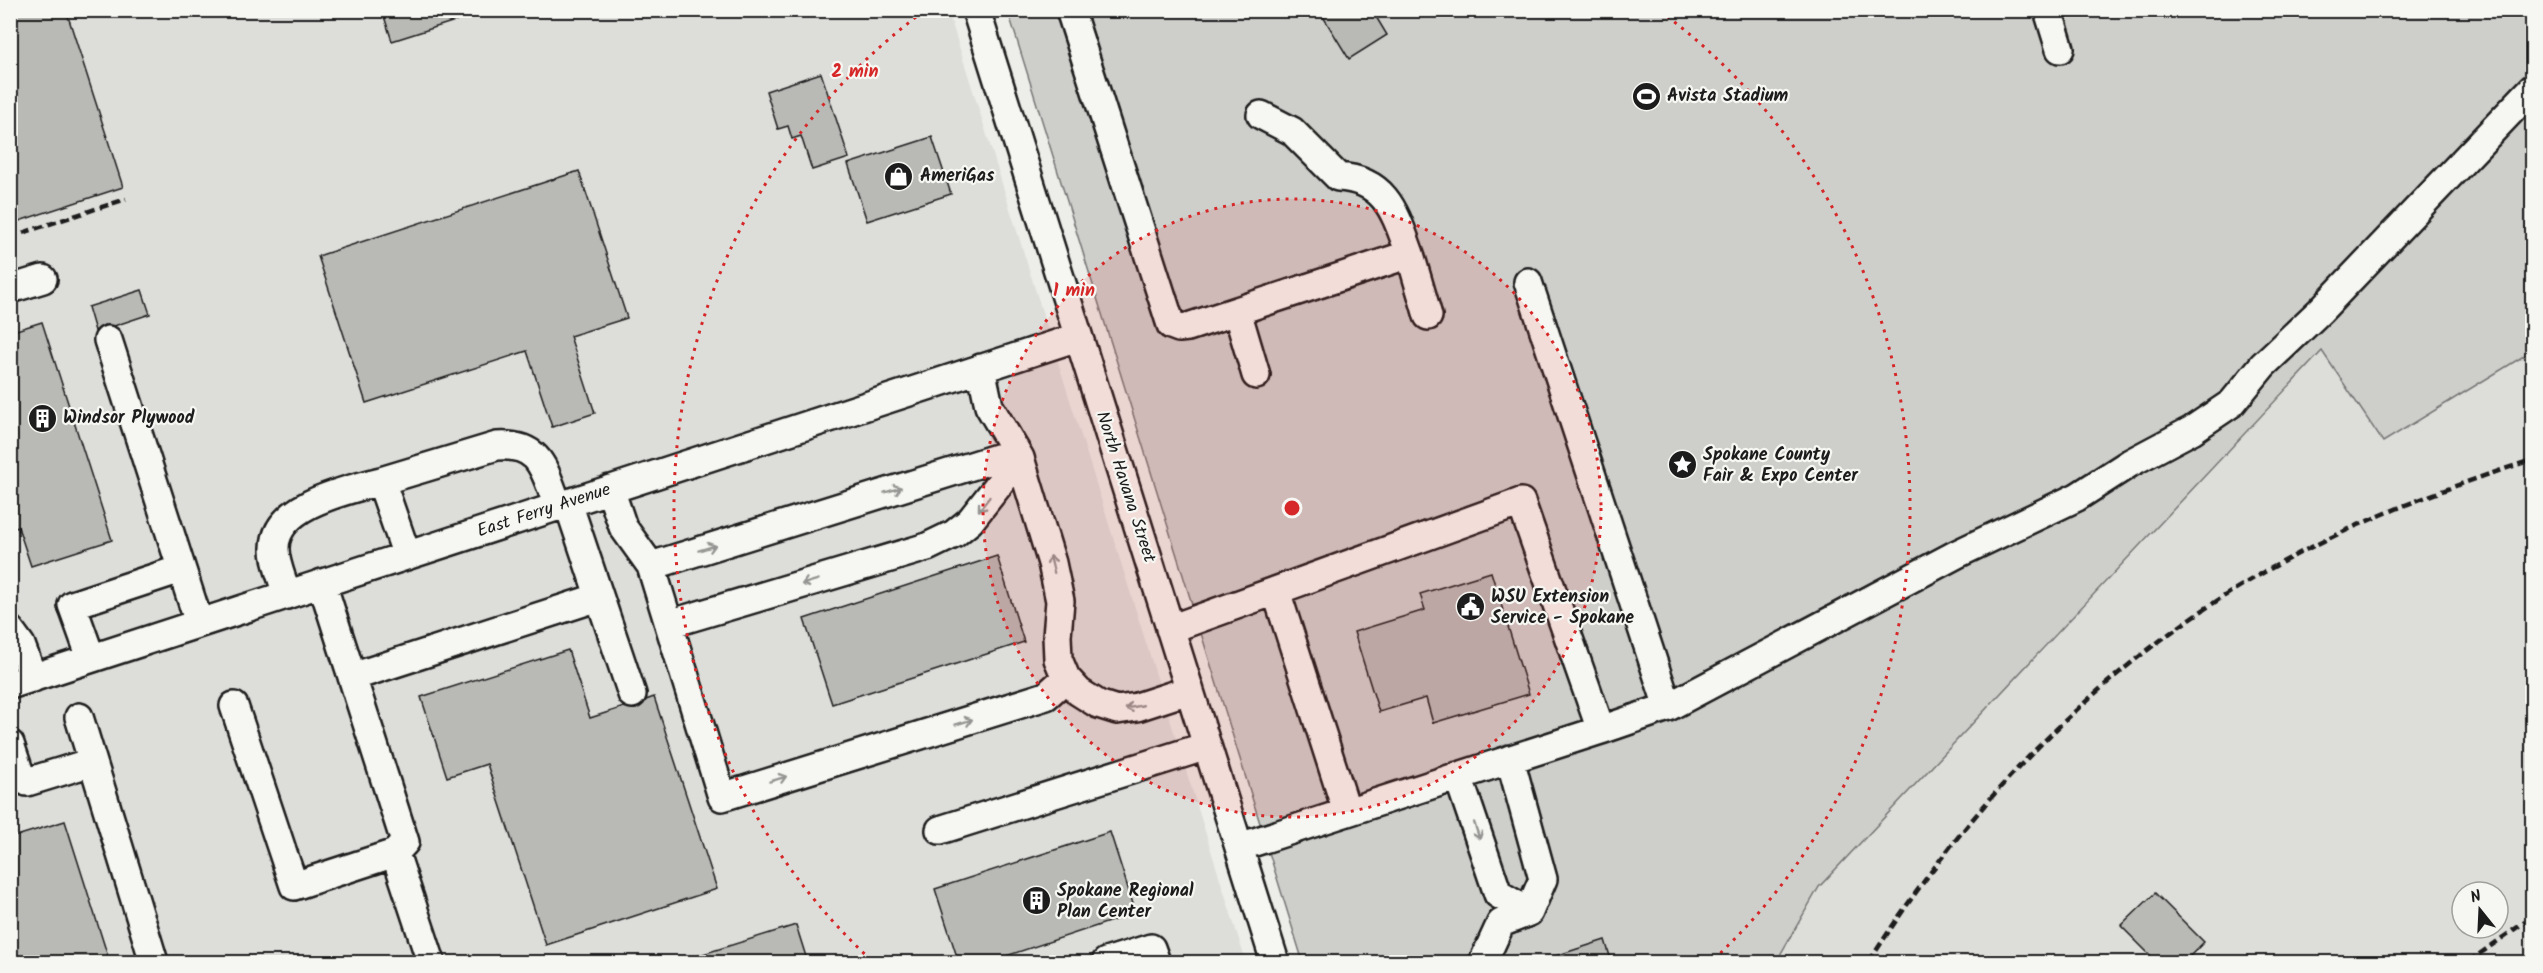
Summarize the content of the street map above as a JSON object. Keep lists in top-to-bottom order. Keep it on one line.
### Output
{"streets":{"street":["North Havana Street","East Ferry Avenue"]},"crossings":[["North Havana Street","East Ferry Avenue"]],"places":{"sports":["Avista Stadium"],"shop":["AmeriGas"],"building":["Windsor Plywood","Spokane Regional Plan Center"],"place":["Spokane County Fair & Expo Center"],"public building":["WSU Extension Service - Spokane"]},"north":"top","rings":["2 min","1 min"]}
